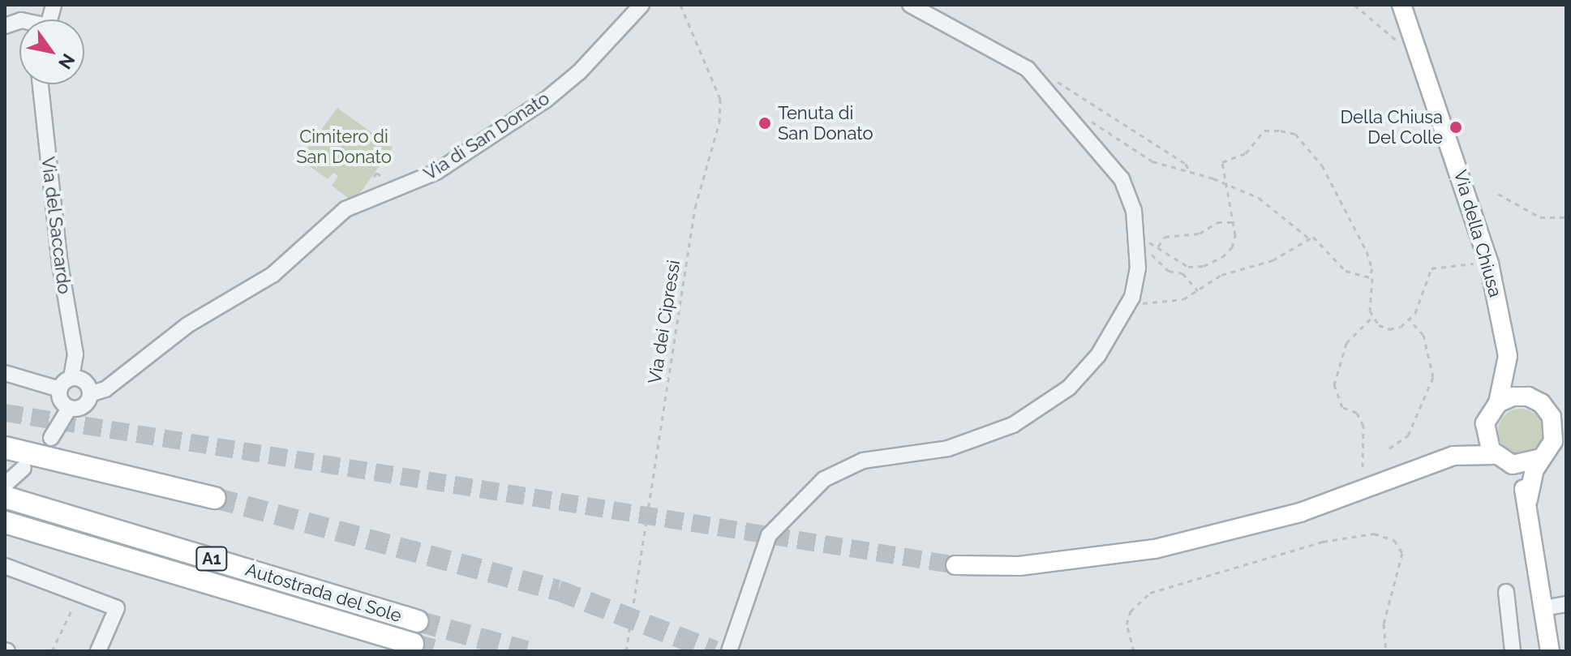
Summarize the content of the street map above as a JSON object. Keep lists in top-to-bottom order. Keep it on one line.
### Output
{"streets":{"highway":["A1","Autostrada del Sole"],"main road":["Via della Chiusa"],"street":["Via di San Donato","Via del Saccardo"],"path":["Via dei Cipressi"]},"crossings":[["Via di San Donato","Via del Saccardo"]],"parks":["Cimitero di San Donato"],"places":["Tenuta di San Donato","Della Chiusa Del Colle"],"north":"bottom right"}
